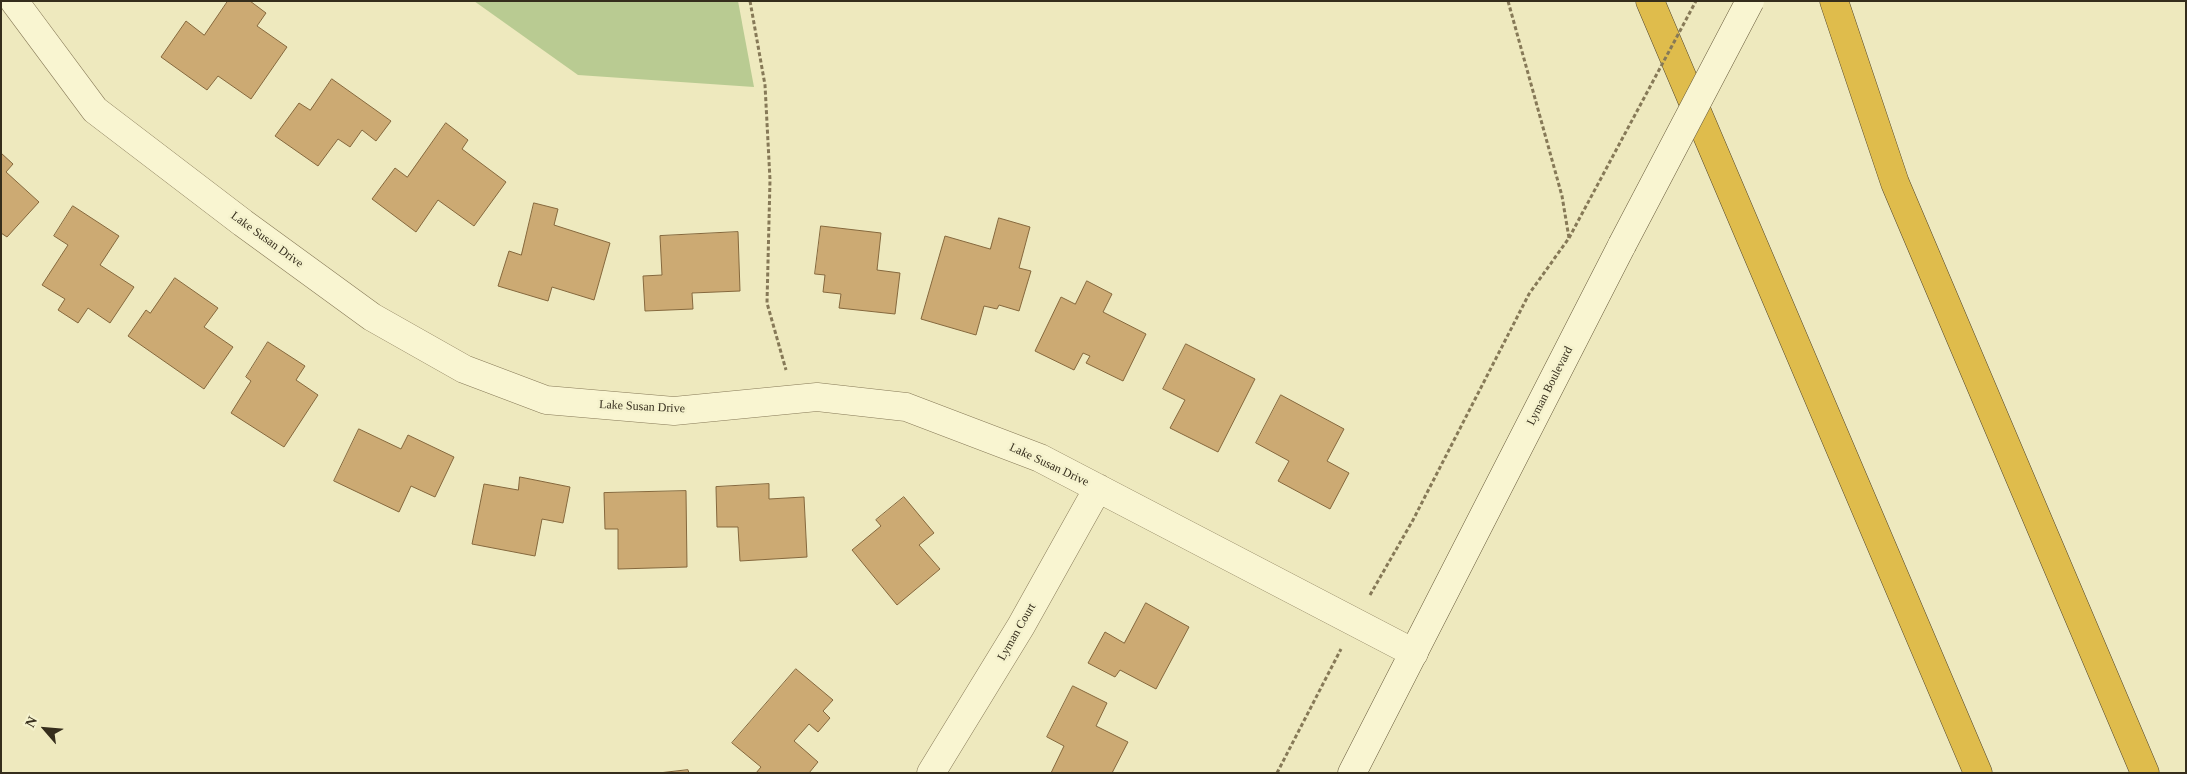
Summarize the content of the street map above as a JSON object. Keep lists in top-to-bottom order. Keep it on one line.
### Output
{"streets":{"street":["Lake Susan Drive","Lyman Boulevard","Lyman Court"]},"crossings":[["Lake Susan Drive","Lyman Boulevard"],["Lake Susan Drive","Lyman Court"]],"north":"top left"}
